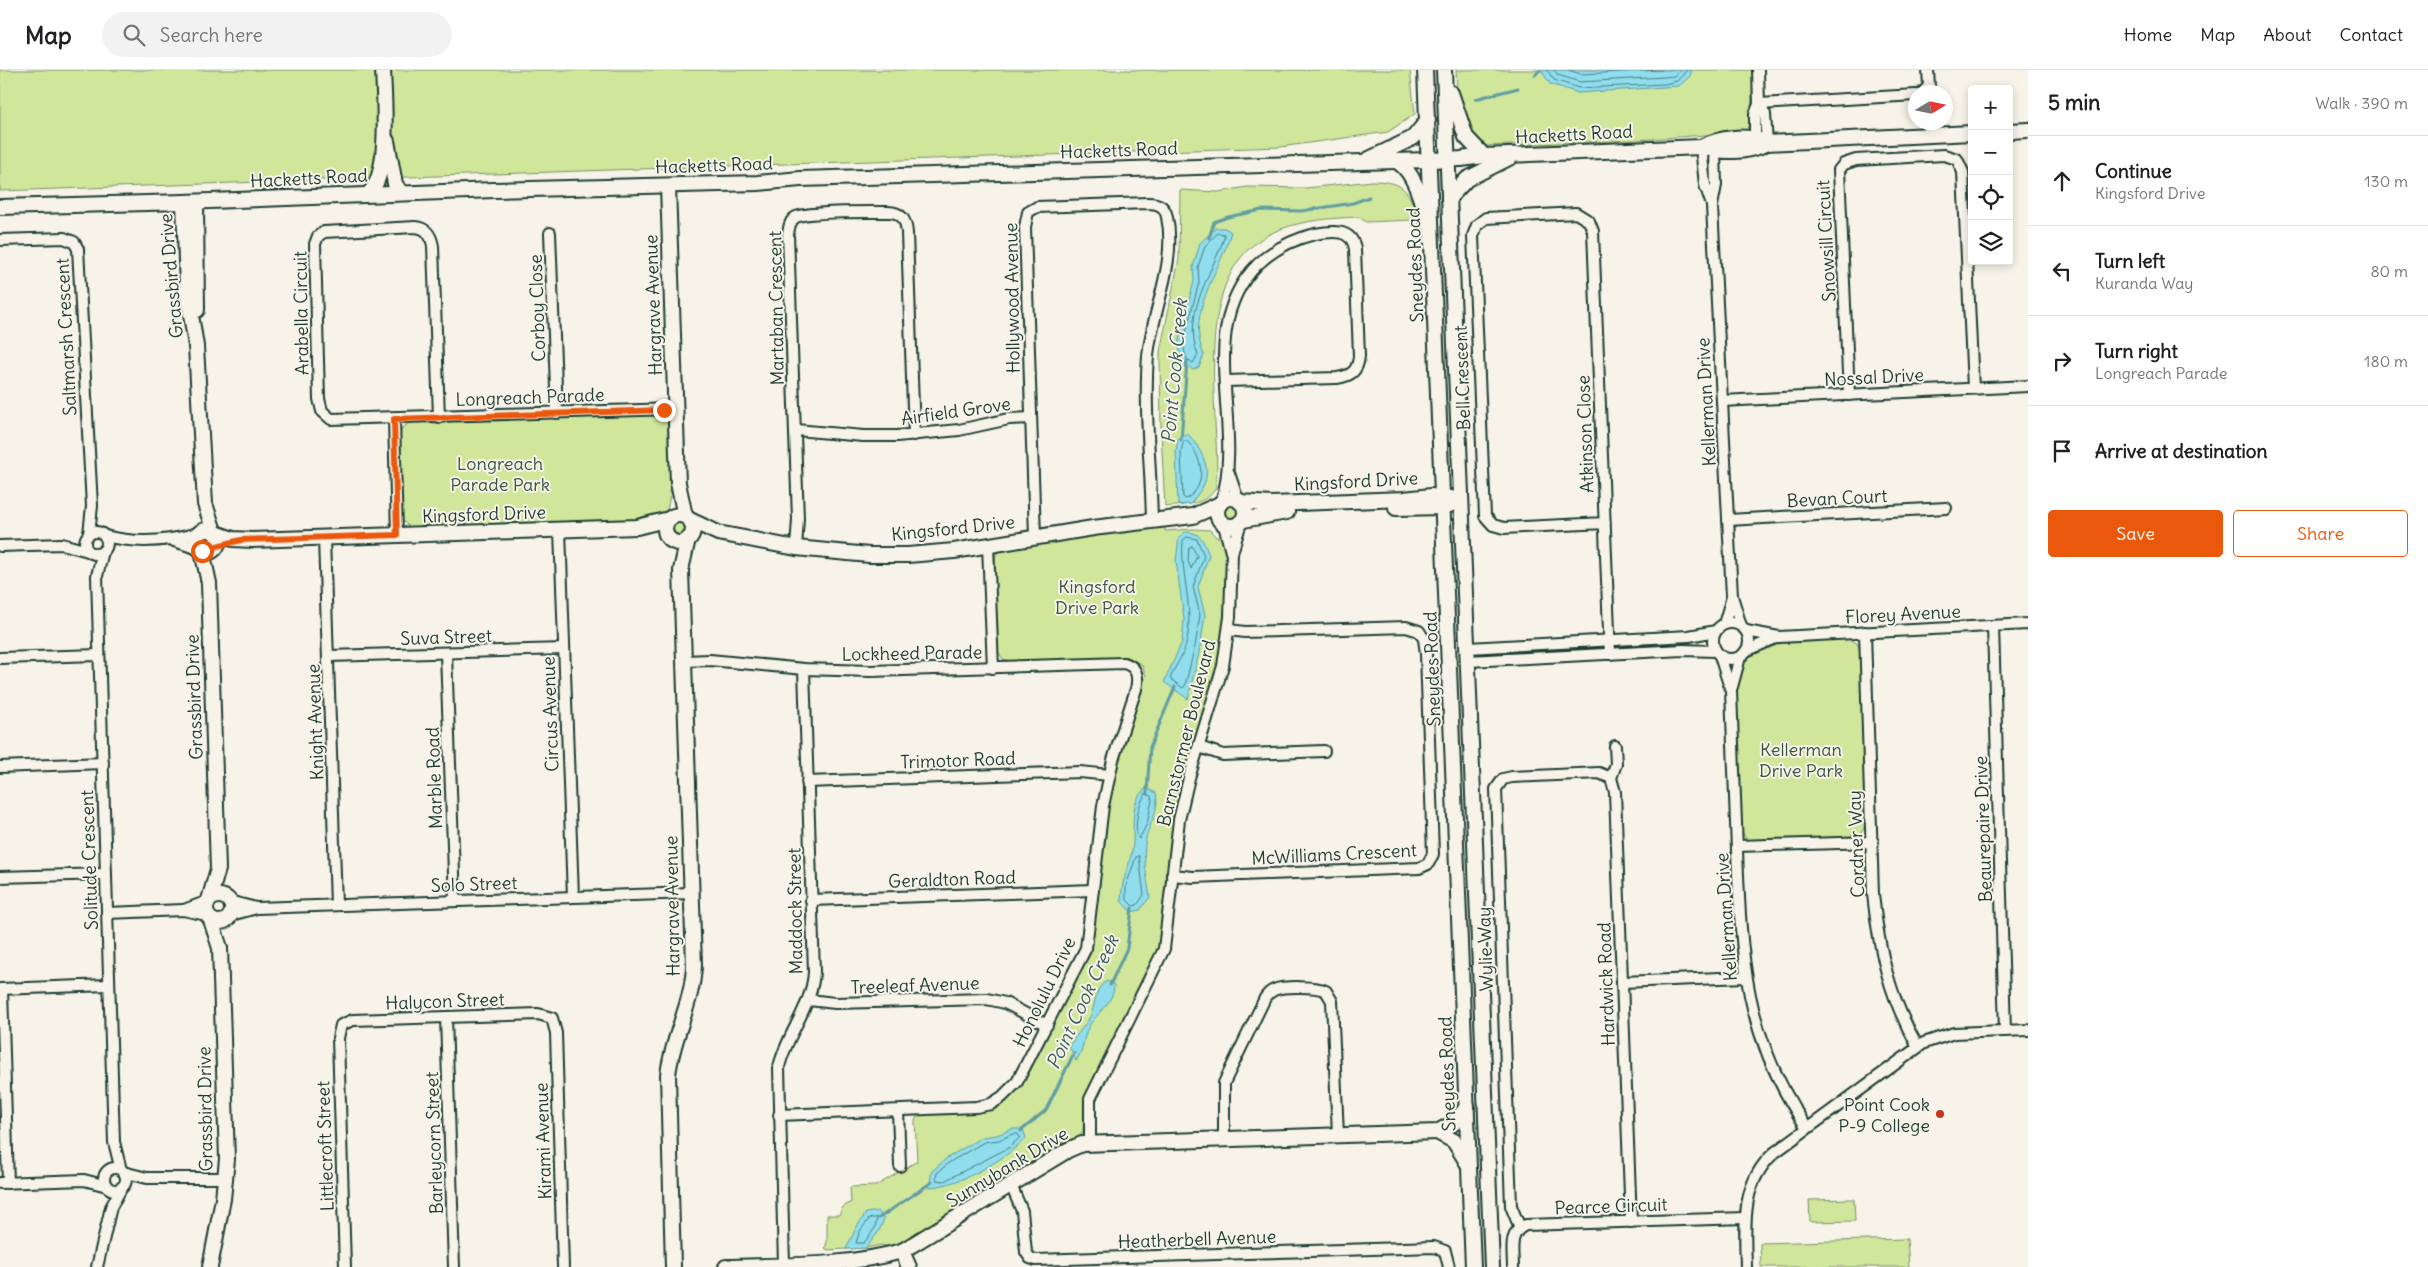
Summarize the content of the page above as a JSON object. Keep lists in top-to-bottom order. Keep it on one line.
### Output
{"streets":{"street":["Hacketts Road","Snowsill Circuit","Sneydes Road","Grassbird Drive","Hollywood Avenue","Hargrave Avenue","Corboy Close","Martaban Crescent","Arabella Circuit","Saltmarsh Crescent","Nossal Drive","Bell Crescent","Longreach Parade","Kellerman Drive","Airfield Grove","Atkinson Close","Kingsford Drive","Bevan Court","Florey Avenue","Suva Street","Lockheed Parade","Circus Avenue","Knight Avenue","Barnstormer Boulevard","Trimotor Road","Marble Road","Beaurepaire Drive","Cordner Way","McWilliams Crescent","Solitude Crescent","Geraldton Road","Solo Street","Maddock Street","Wylie Way","Hardwick Road","Treeleaf Avenue","Honolulu Drive","Halycon Street","Kirami Avenue","Barleycorn Street","Littlecroft Street","Sunnybank Drive","Pearce Circuit","Heatherbell Avenue"]},"crossings":[["Hacketts Road","Sneydes Road"],["Hacketts Road","Grassbird Drive"],["Hacketts Road","Hargrave Avenue"],["Hacketts Road","Kellerman Drive"],["Snowsill Circuit","Nossal Drive"],["Sneydes Road","Kingsford Drive"],["Sneydes Road","Sunnybank Drive"],["Grassbird Drive","Kingsford Drive"],["Grassbird Drive","Solo Street"],["Hollywood Avenue","Airfield Grove"],["Hollywood Avenue","Kingsford Drive"],["Hargrave Avenue","Longreach Parade"],["Hargrave Avenue","Kingsford Drive"],["Hargrave Avenue","Lockheed Parade"],["Hargrave Avenue","Solo Street"],["Corboy Close","Longreach Parade"],["Martaban Crescent","Airfield Grove"],["Martaban Crescent","Kingsford Drive"],["Arabella Circuit","Longreach Parade"],["Nossal Drive","Kellerman Drive"],["Bell Crescent","Atkinson Close"],["Kellerman Drive","Bevan Court"],["Kellerman Drive","Florey Avenue"],["Kingsford Drive","Circus Avenue"],["Kingsford Drive","Knight Avenue"],["Kingsford Drive","Barnstormer Boulevard"],["Florey Avenue","Beaurepaire Drive"],["Florey Avenue","Cordner Way"],["Suva Street","Circus Avenue"],["Suva Street","Knight Avenue"],["Suva Street","Marble Road"],["Lockheed Parade","Maddock Street"],["Lockheed Parade","Honolulu Drive"],["Circus Avenue","Solo Street"],["Knight Avenue","Solo Street"],["Barnstormer Boulevard","McWilliams Crescent"],["Barnstormer Boulevard","Sunnybank Drive"],["Trimotor Road","Maddock Street"],["Trimotor Road","Honolulu Drive"],["Marble Road","Solo Street"],["Geraldton Road","Maddock Street"],["Geraldton Road","Honolulu Drive"],["Maddock Street","Treeleaf Avenue"],["Maddock Street","Honolulu Drive"],["Maddock Street","Sunnybank Drive"],["Wylie Way","Hardwick Road"],["Wylie Way","Pearce Circuit"],["Hardwick Road","Pearce Circuit"],["Treeleaf Avenue","Honolulu Drive"],["Halycon Street","Kirami Avenue"],["Halycon Street","Barleycorn Street"],["Halycon Street","Littlecroft Street"],["Sunnybank Drive","Heatherbell Avenue"]],"water":["Point Cook Creek"],"parks":["Longreach Parade Park","Kingsford Drive Park","Kellerman Drive Park"],"places":["Point Cook P-9 College"],"north":"right","page":{"header":"Map","search":"Search here","nav":["Home","Map","About","Contact"],"heading":["5 min","Walk · 390 m"],"map_buttons":["+","−"],"list":[["Continue","Kingsford Drive","130 m"],["Turn left","Kuranda Way","80 m"],["Turn right","Longreach Parade","180 m"],"Arrive at destination"],"buttons":["Save","Share"]}}
